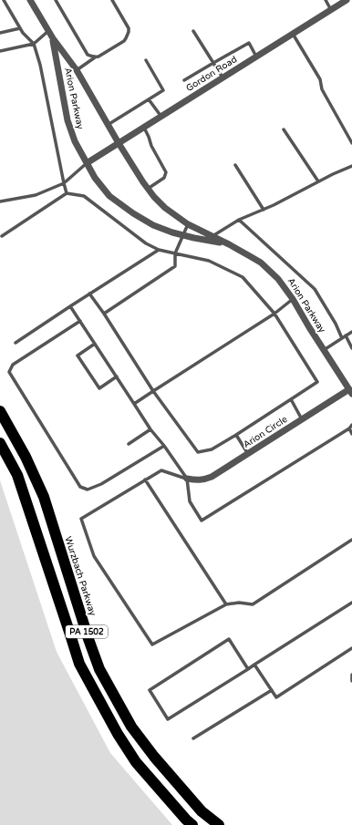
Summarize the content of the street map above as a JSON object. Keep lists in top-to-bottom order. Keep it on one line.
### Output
{"streets":{"highway":["Wurzbach Parkway","PA 1502"],"street":["Gordon Road","Arion Parkway","Arion Circle"]},"crossings":[["Gordon Road","Arion Parkway"],["Arion Parkway","Arion Circle"]]}
